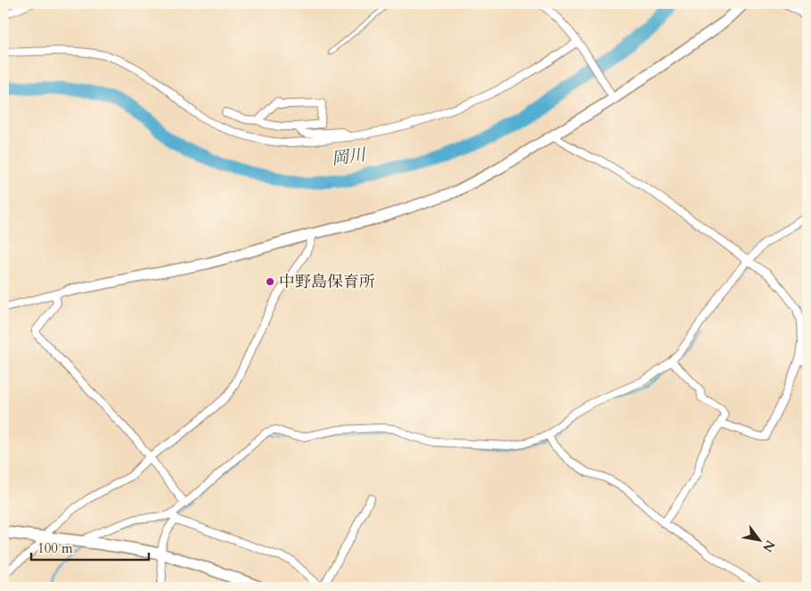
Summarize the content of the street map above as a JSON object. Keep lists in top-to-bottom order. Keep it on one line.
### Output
{"water":["岡川"],"places":["中野島保育所"],"scale_bar":"100 m","north":"bottom right"}
